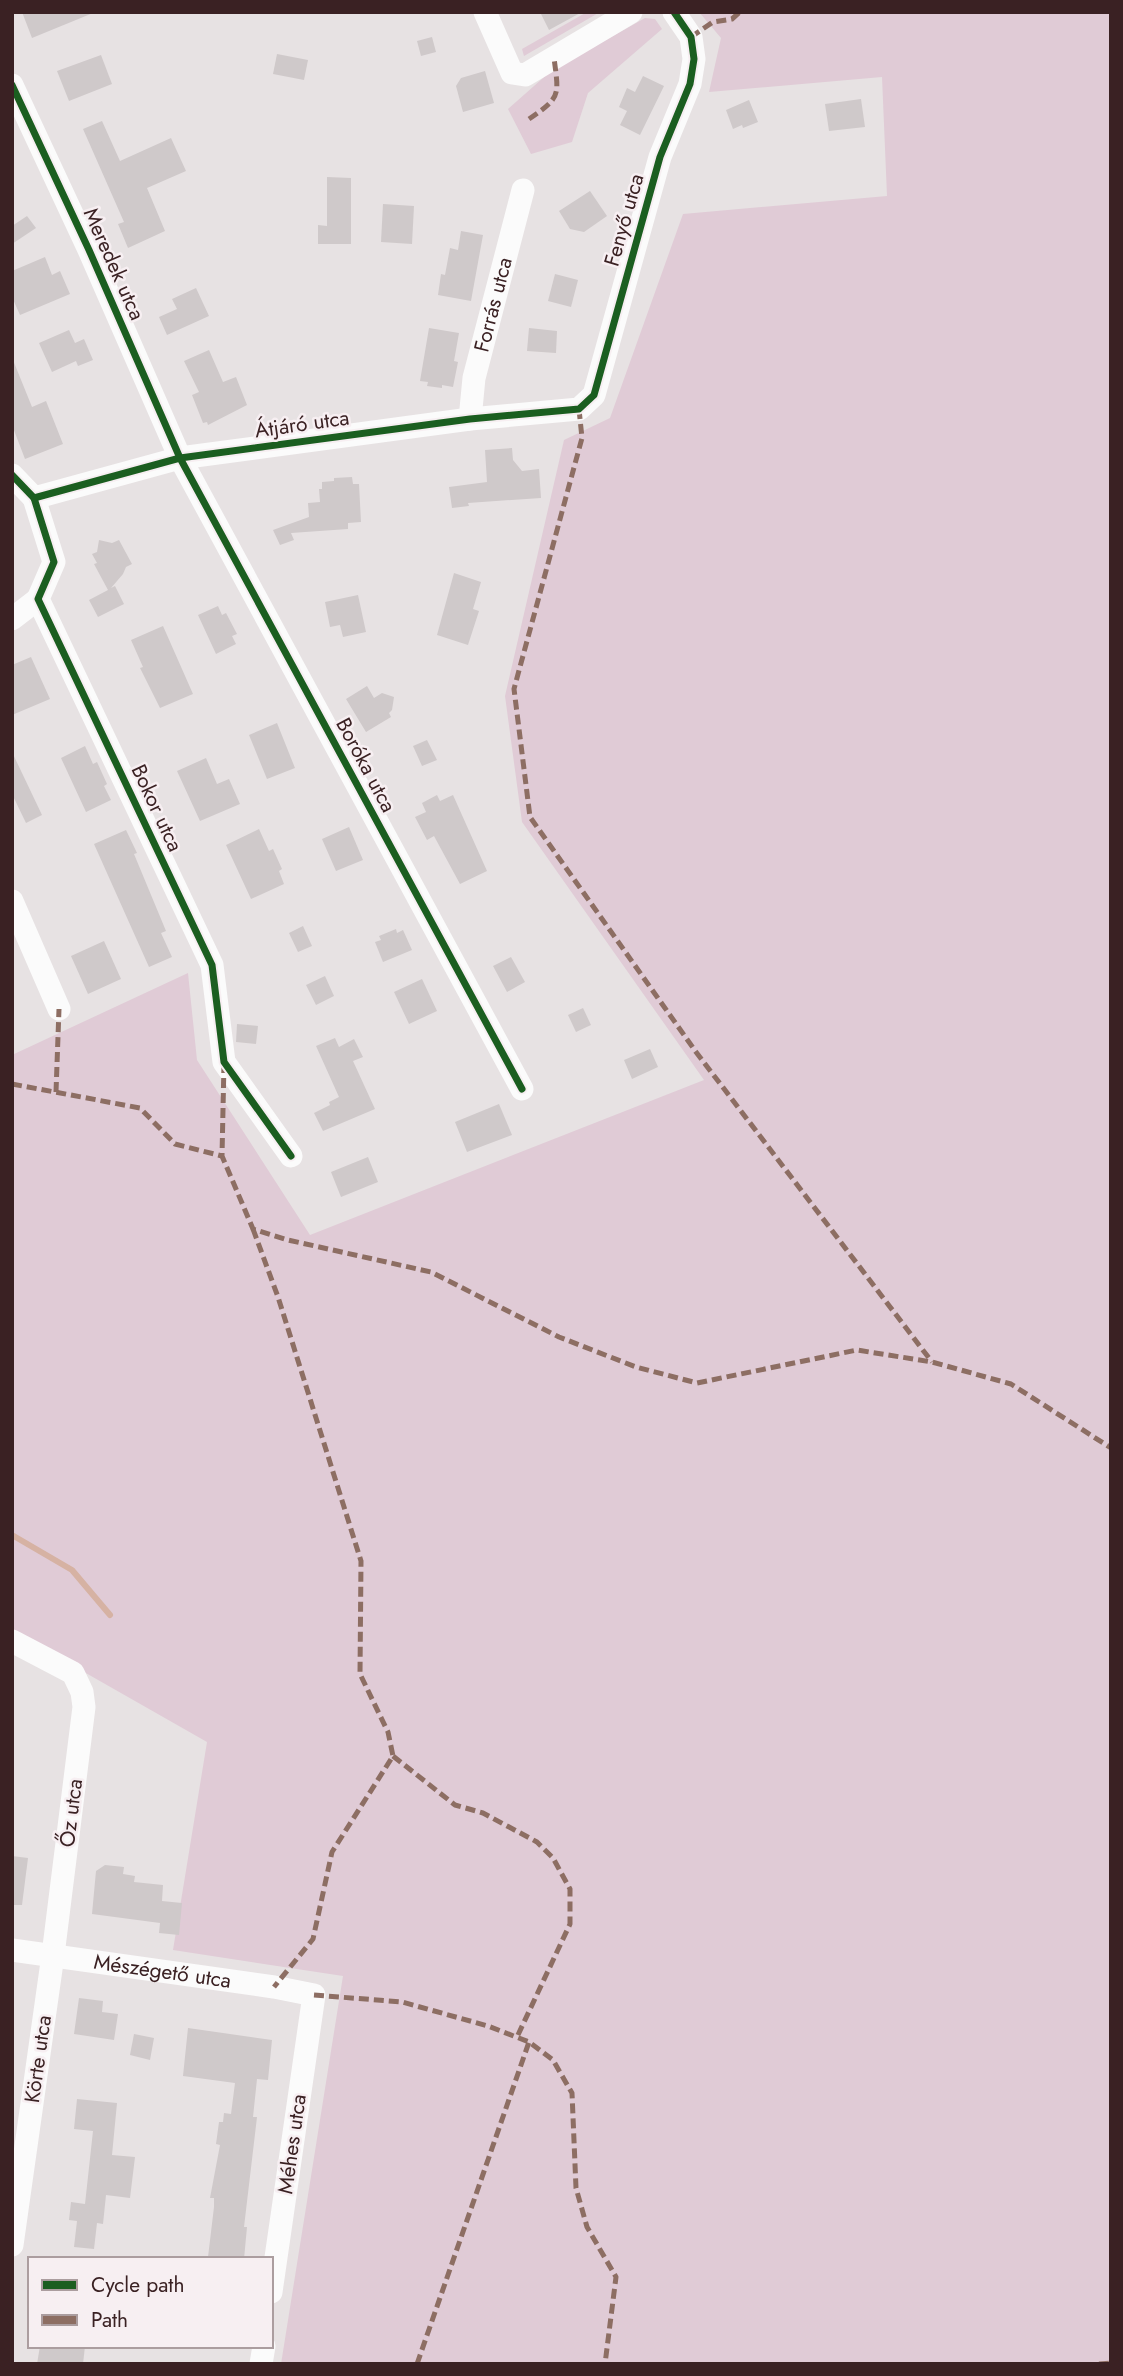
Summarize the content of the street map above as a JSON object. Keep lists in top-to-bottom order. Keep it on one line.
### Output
{"streets":{"street":["Fenyő utca","Meredek utca","Forrás utca","Átjáró utca","Boróka utca","Bokor utca","Őz utca","Mészégető utca","Körte utca","Méhes utca"]},"crossings":[["Fenyő utca","Átjáró utca"],["Meredek utca","Átjáró utca"],["Meredek utca","Boróka utca"],["Forrás utca","Átjáró utca"],["Átjáró utca","Boróka utca"],["Őz utca","Mészégető utca"],["Őz utca","Körte utca"],["Mészégető utca","Körte utca"],["Mészégető utca","Méhes utca"]],"legend":["Cycle path","Path"]}
